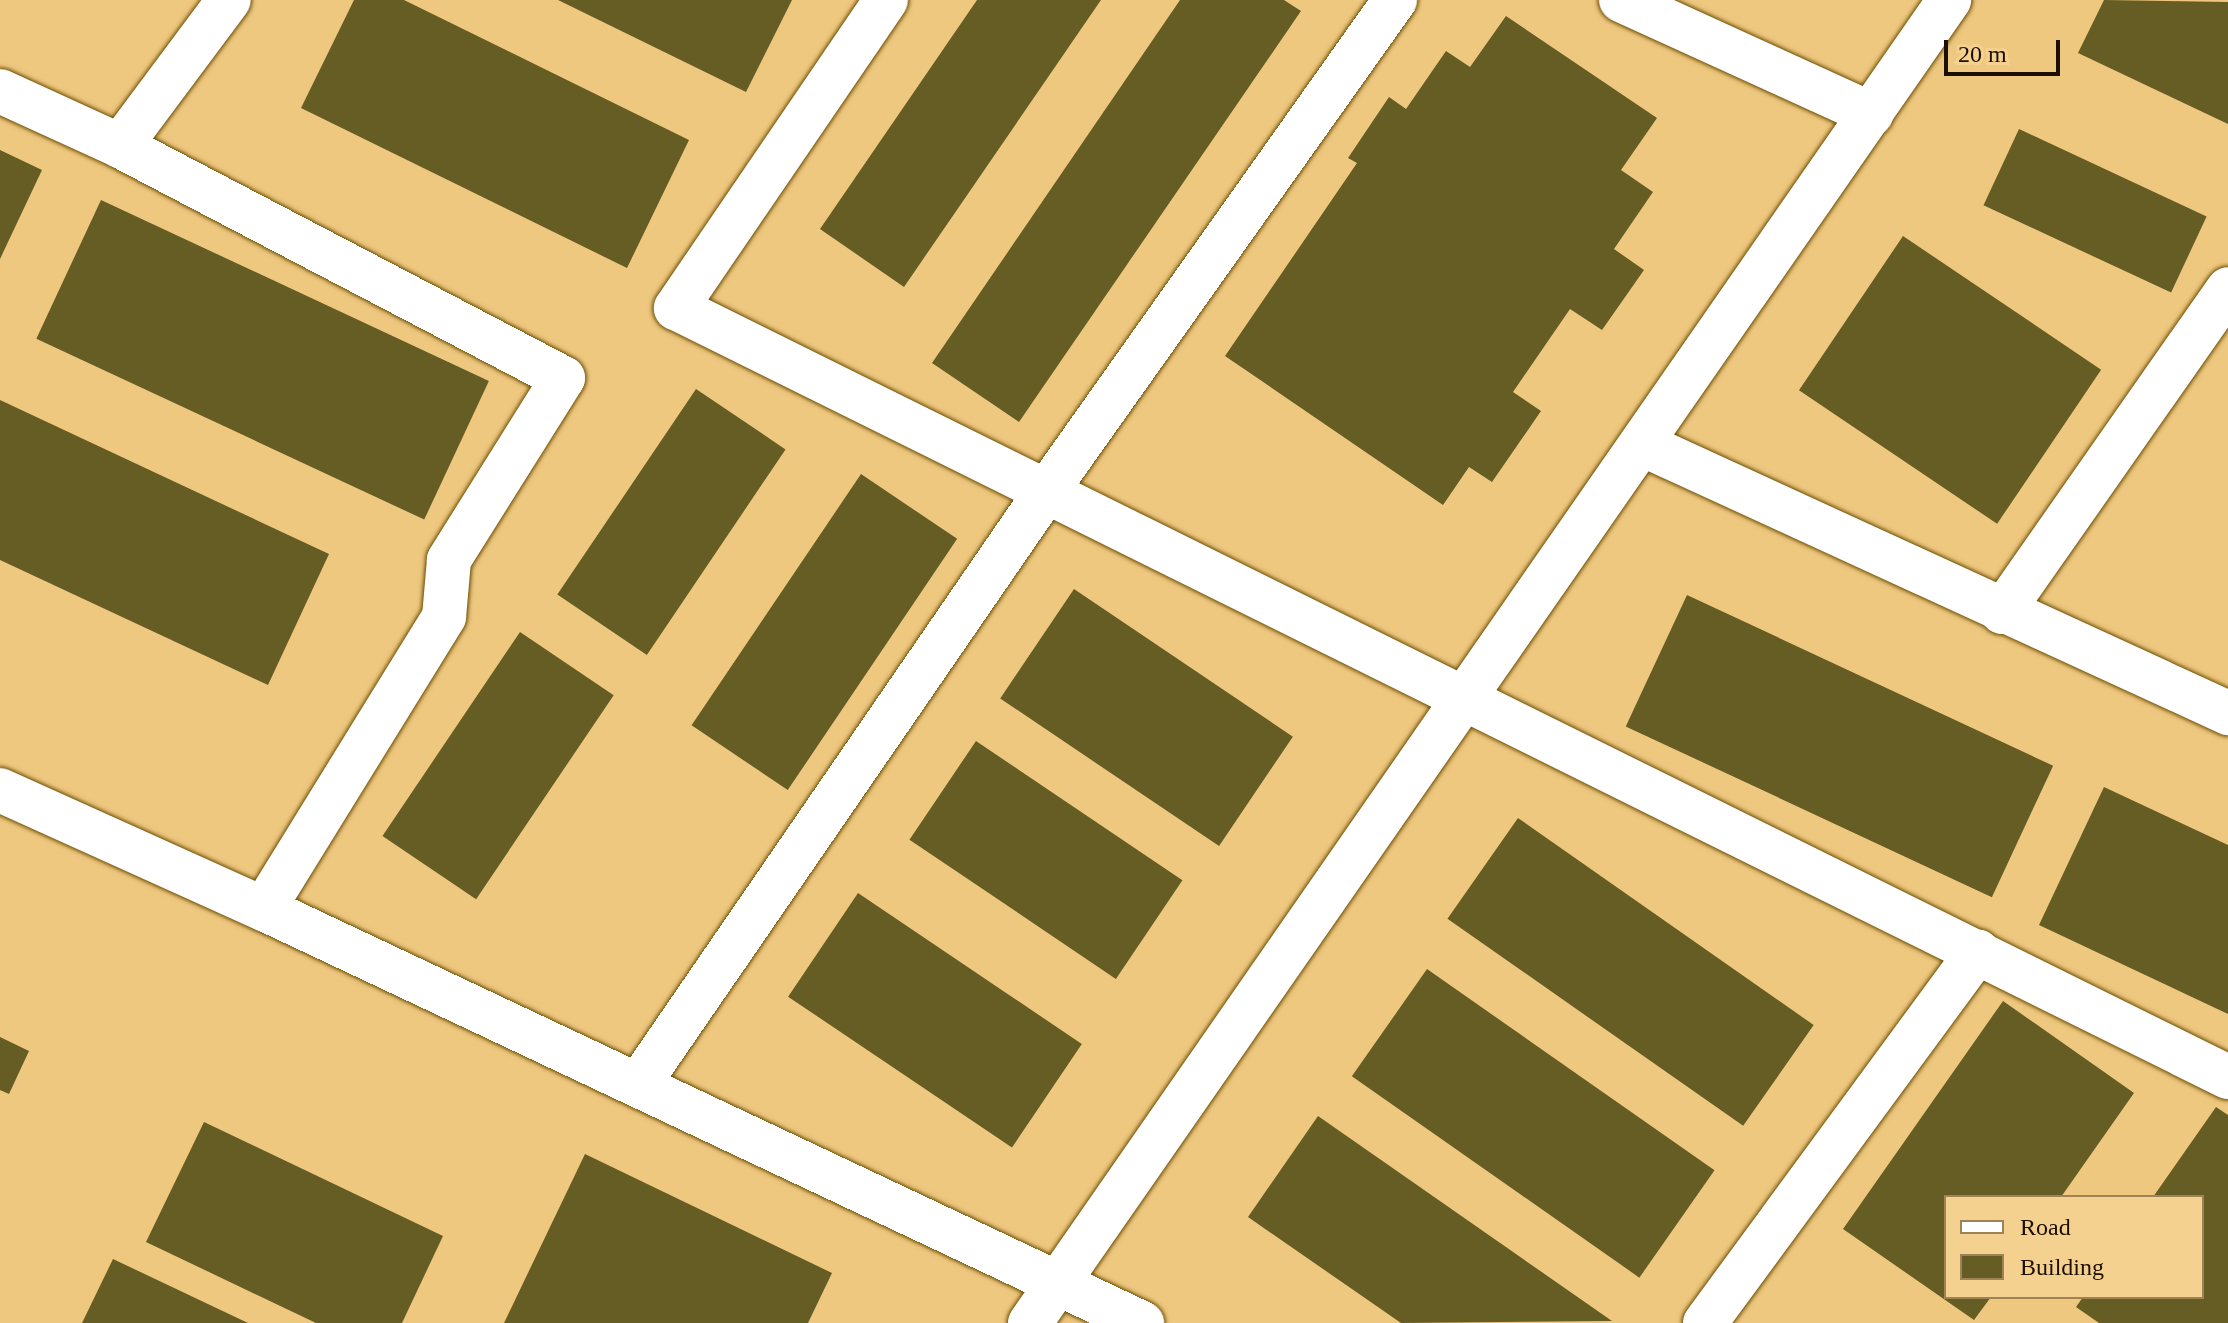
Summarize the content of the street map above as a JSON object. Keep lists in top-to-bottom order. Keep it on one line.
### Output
{"legend":["Road","Building"],"scale_bar":"20 m"}
